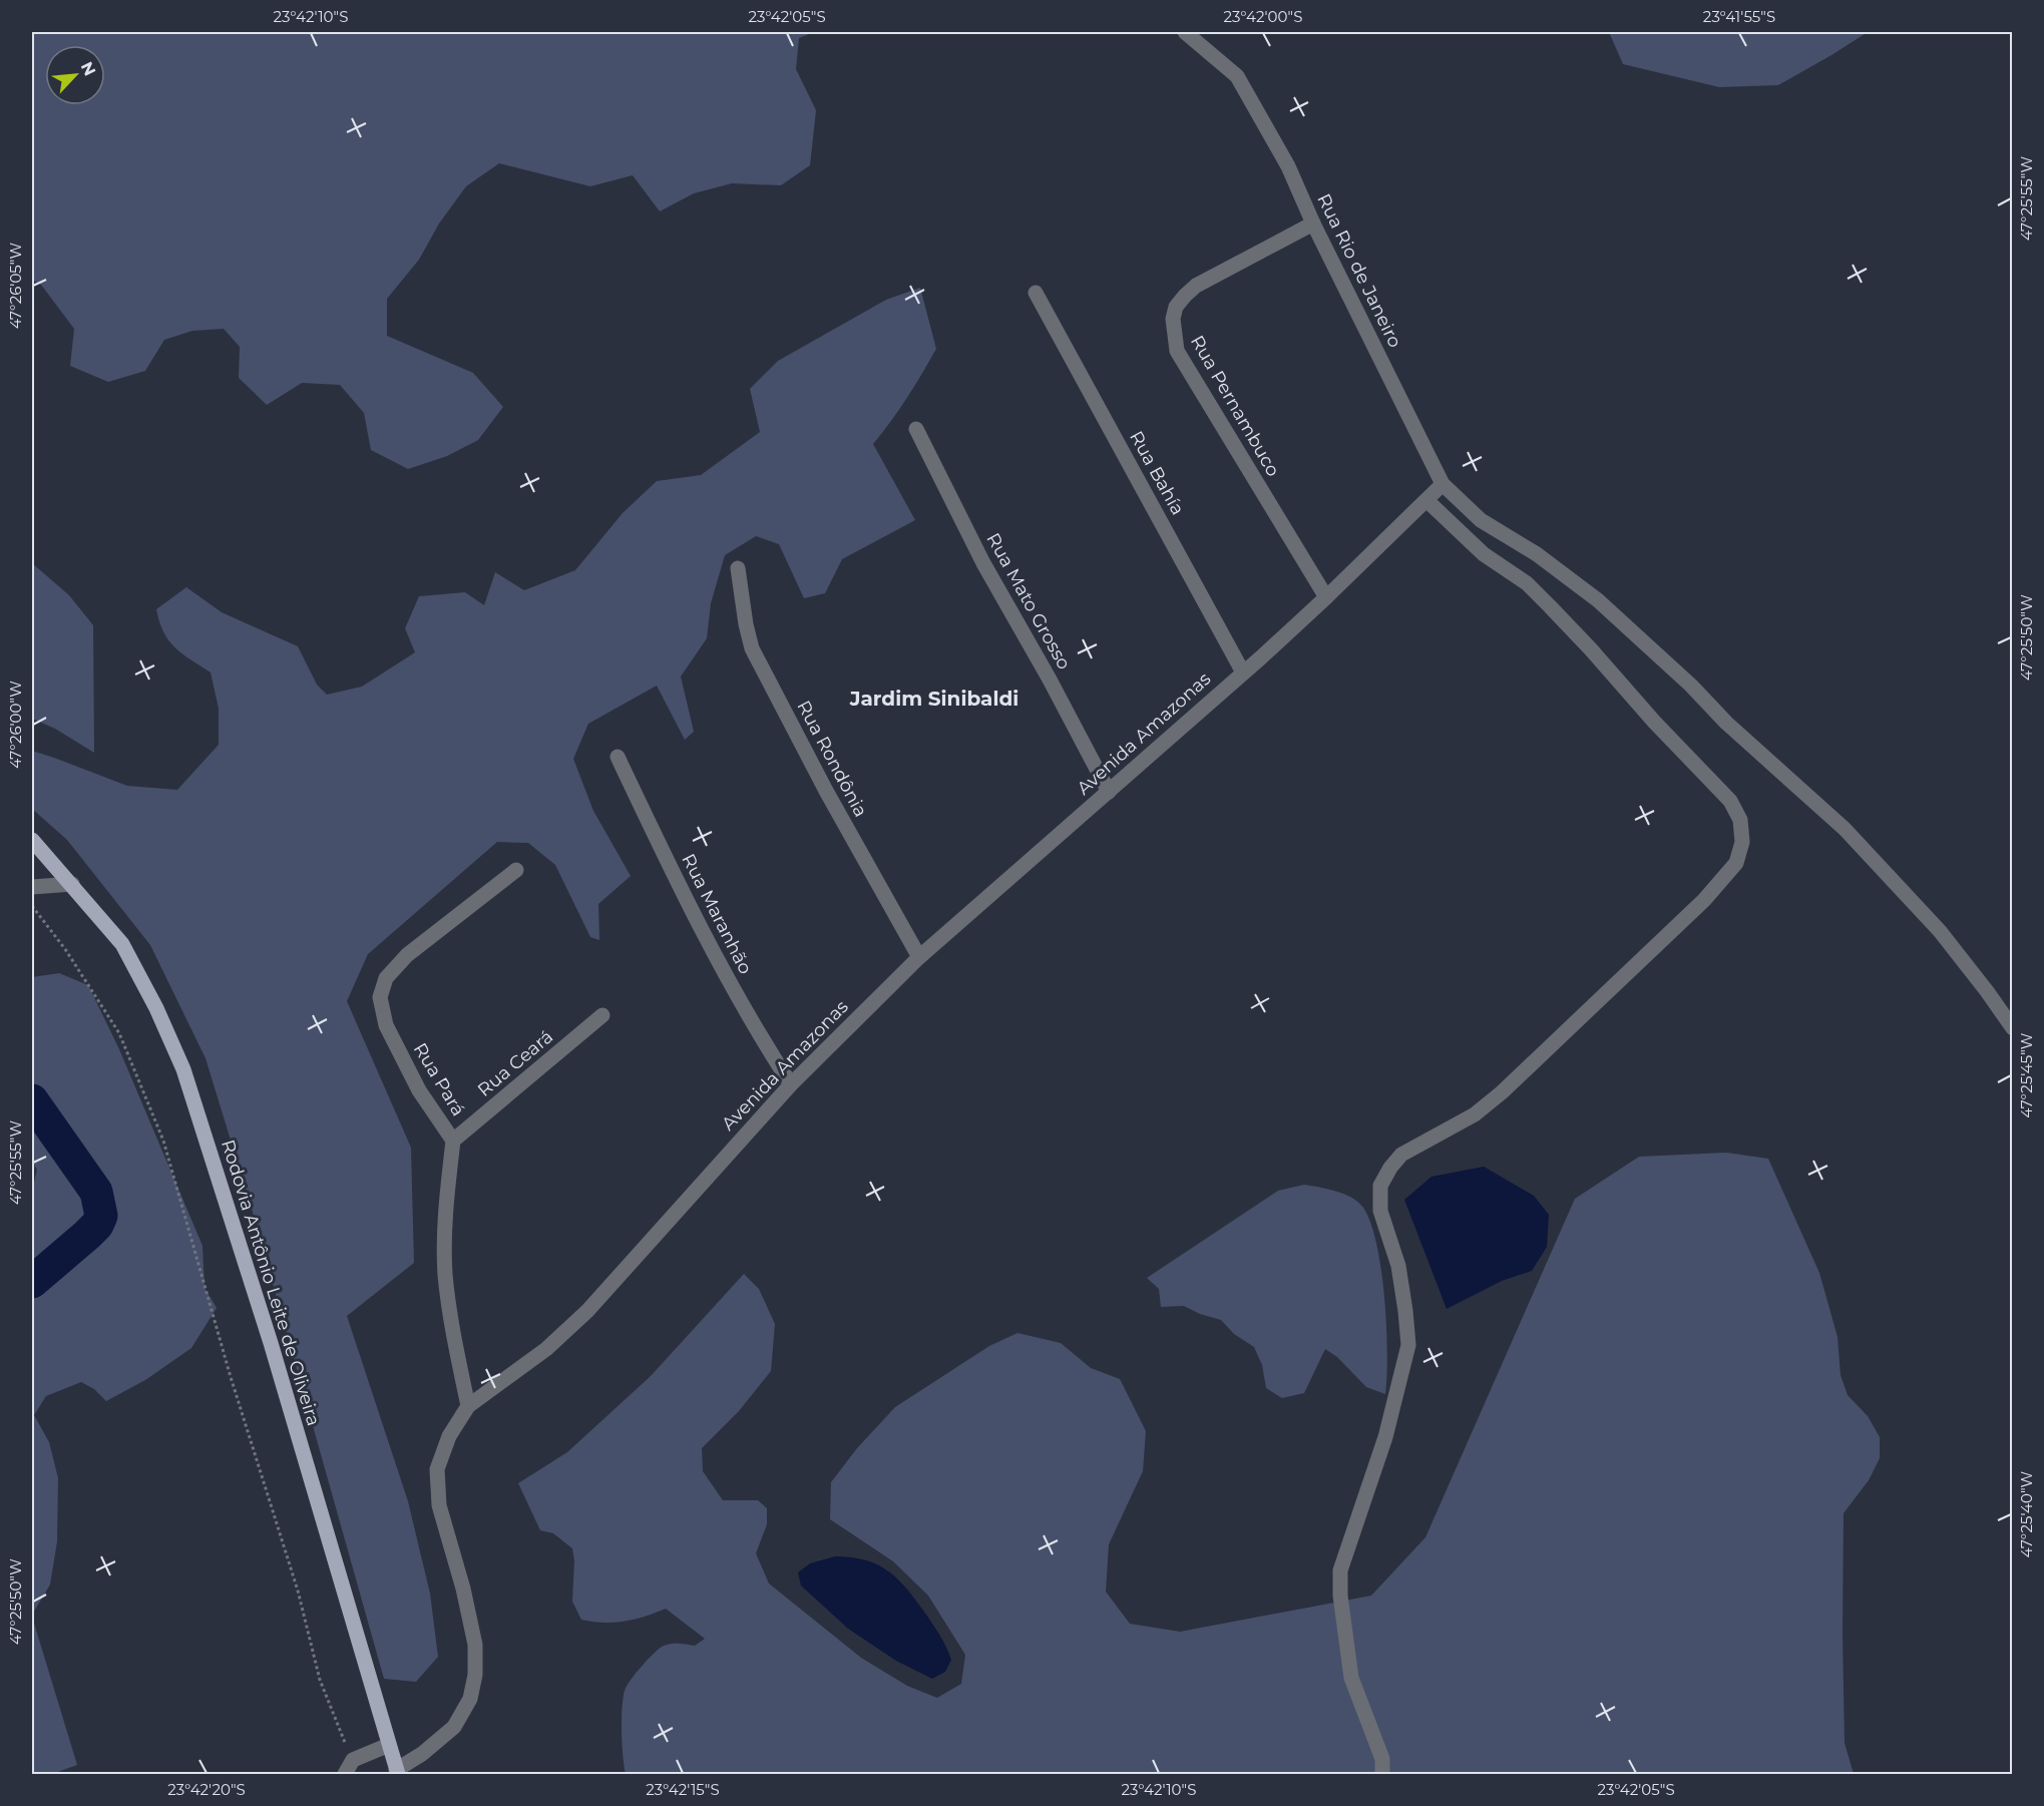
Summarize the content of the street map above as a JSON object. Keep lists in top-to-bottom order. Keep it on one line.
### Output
{"streets":{"main road":["Rodovia Antônio Leite de Oliveira"],"street":["Rua Rio de Janeiro","Rua Pernambuco","Rua Bahía","Rua Mato Grosso","Avenida Amazonas","Rua Rondônia","Rua Maranhão","Rua Ceará","Rua Pará"]},"crossings":[["Rua Rio de Janeiro","Rua Pernambuco"],["Rua Rio de Janeiro","Avenida Amazonas"],["Rua Pernambuco","Avenida Amazonas"],["Rua Bahía","Avenida Amazonas"],["Rua Mato Grosso","Avenida Amazonas"],["Avenida Amazonas","Rua Rondônia"],["Avenida Amazonas","Rua Maranhão"],["Avenida Amazonas","Rua Pará"],["Avenida Amazonas","Rodovia Antônio Leite de Oliveira"],["Rua Ceará","Rua Pará"]],"districts":["Jardim Sinibaldi"],"north":"top right","coordinates":["23°42'10\"S","23°42'05\"S","23°42'00\"S","23°41'55\"S","47°25'55\"W","47°26'05\"W","47°25'50\"W","47°26'00\"W","47°25'45\"W","47°25'40\"W","23°42'20\"S","23°42'15\"S"]}
